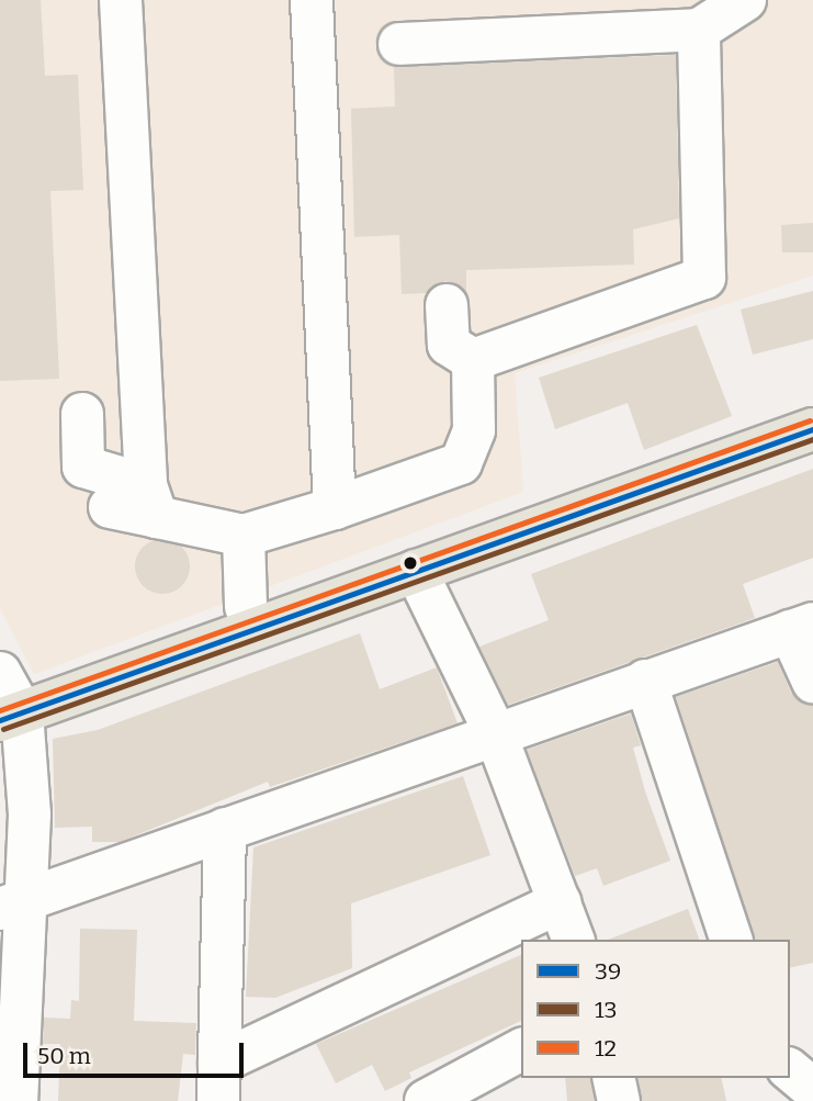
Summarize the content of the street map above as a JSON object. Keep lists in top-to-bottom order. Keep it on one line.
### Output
{"lines":["transit line 12","transit line 39","transit line 13"],"legend":["39","13","12"],"scale_bar":"50 m"}
